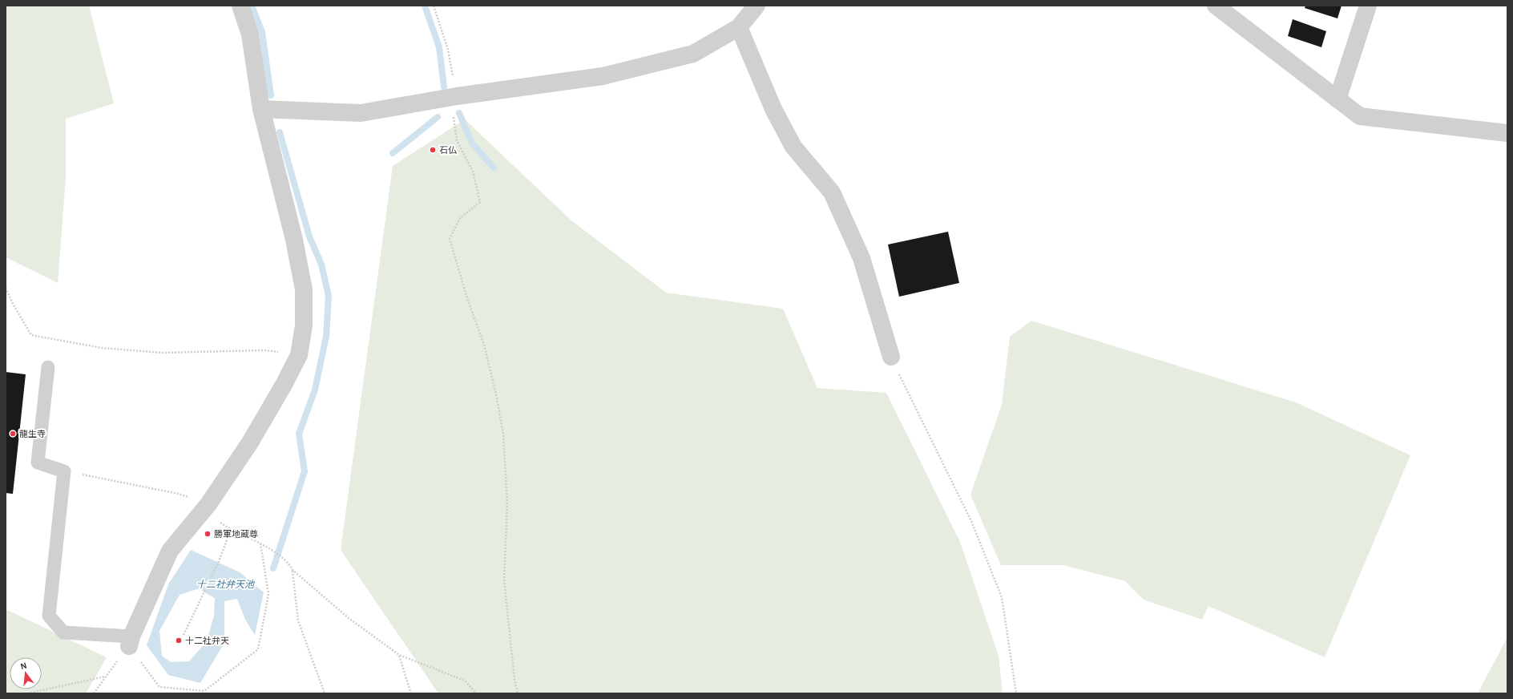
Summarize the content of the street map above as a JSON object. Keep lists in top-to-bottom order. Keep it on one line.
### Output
{"water":["十二社弁天池"],"places":["石仏","龍生寺","勝軍地蔵尊","十二社弁天"],"north":"top"}
